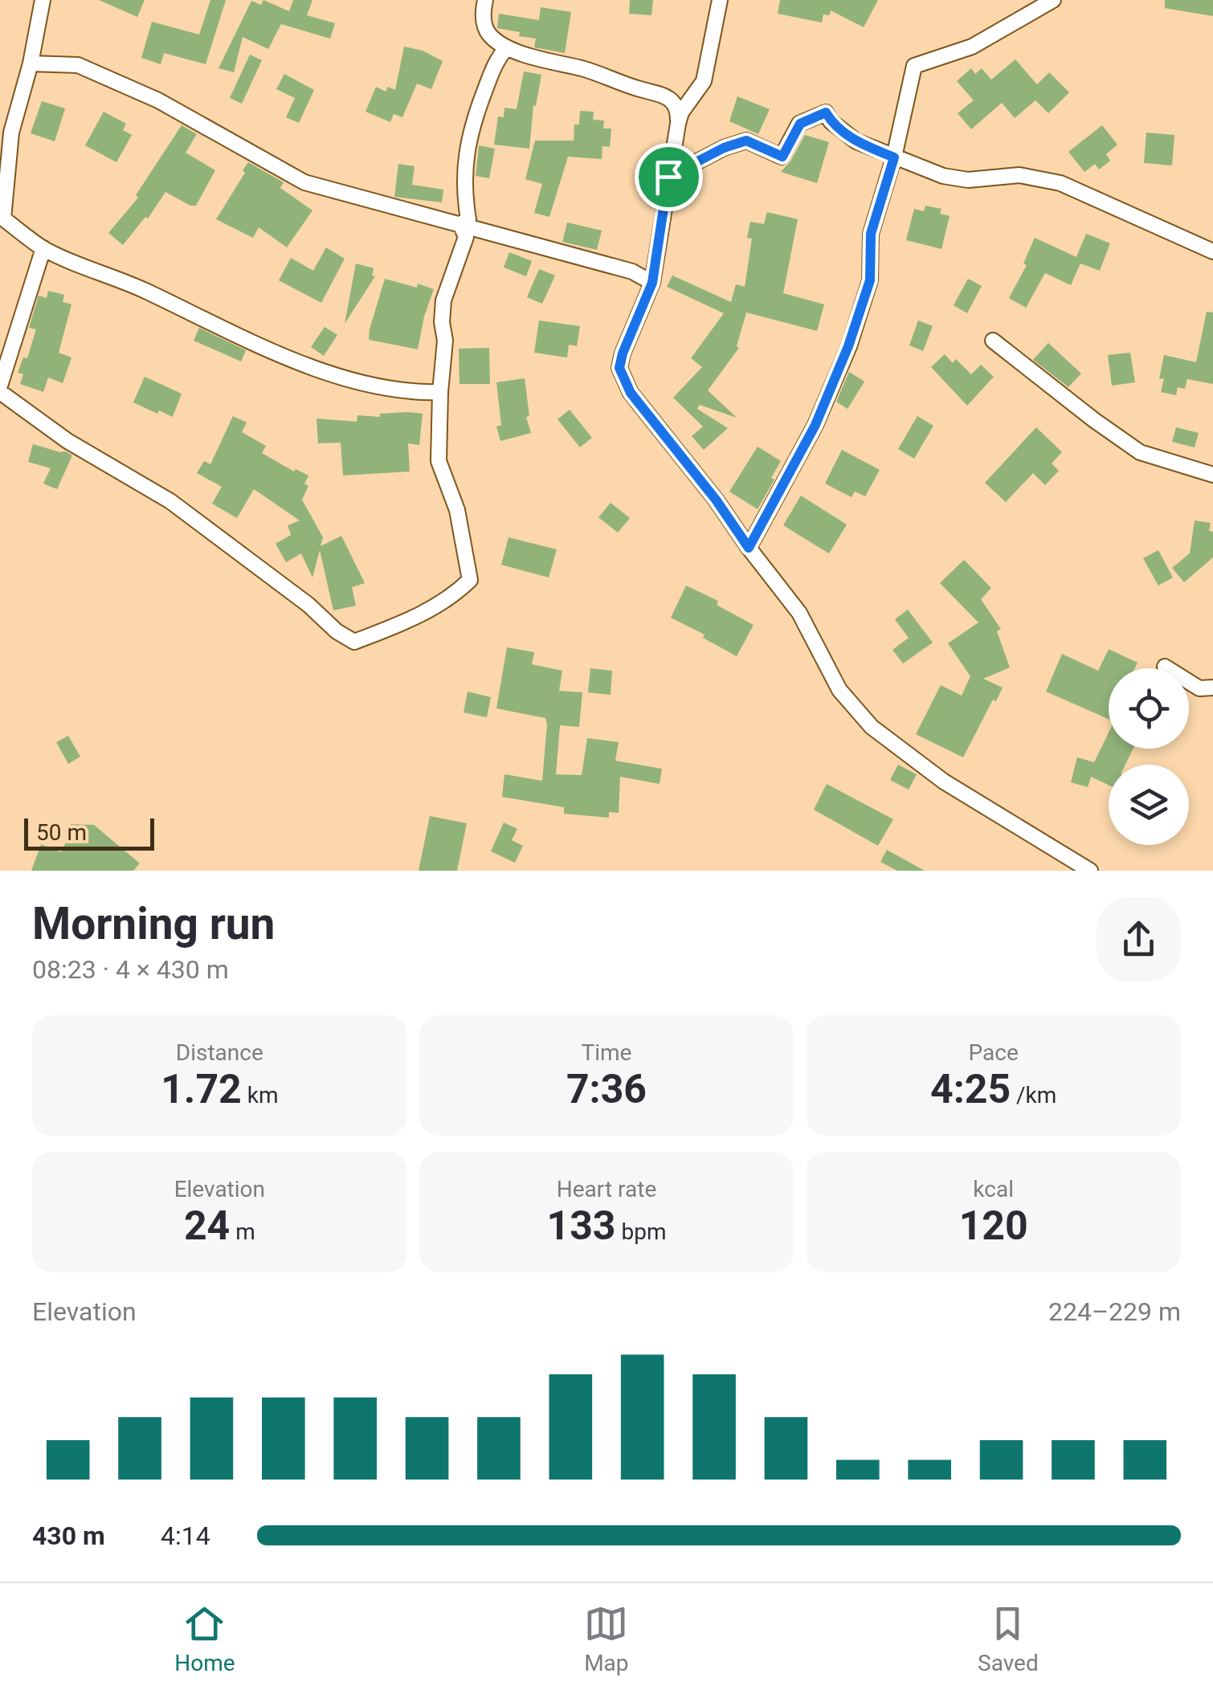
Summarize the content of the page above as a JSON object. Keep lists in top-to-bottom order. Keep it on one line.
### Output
{"scale_bar":"50 m","page":{"scale":"50 m","heading":["Morning run","08:23 · 4 × 430 m"],"stats":[["Distance","1.72 km"],["Time","7:36"],["Pace","4:25 /km"],["Elevation","24 m"],["Heart rate","133 bpm"],["kcal","120"]],"chart":["Elevation","224–229 m"],"list":[{"name":"430 m","note":"4:14"}],"tabs":["Home","Map","Saved"]}}
